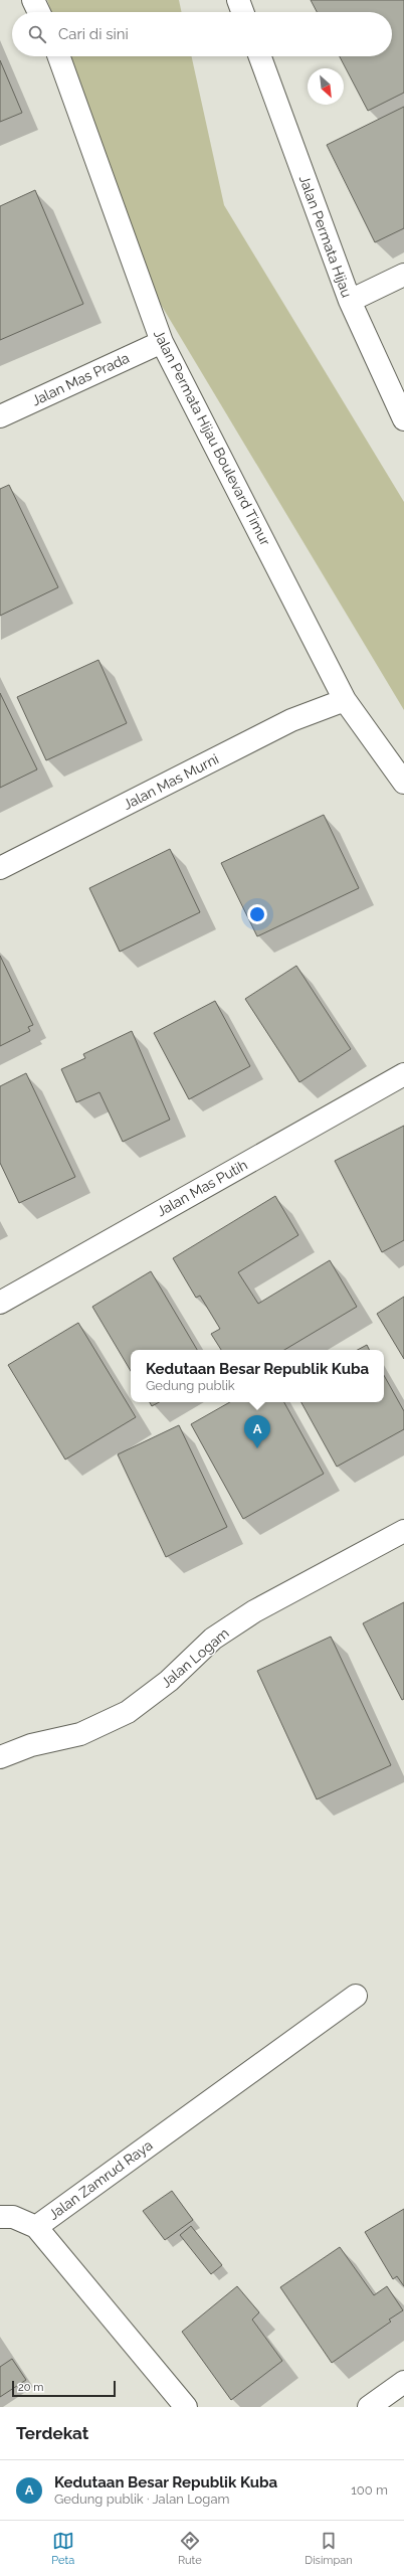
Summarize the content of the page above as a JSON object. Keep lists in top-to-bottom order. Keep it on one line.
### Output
{"streets":{"street":["Jalan Permata Hijau","Jalan Mas Prada","Jalan Permata Hijau Boulevard Timur","Jalan Mas Murni","Jalan Mas Putih","Jalan Logam","Jalan Zamrud Raya"]},"crossings":[["Jalan Mas Prada","Jalan Permata Hijau Boulevard Timur"],["Jalan Permata Hijau Boulevard Timur","Jalan Mas Murni"]],"scale_bar":"20 m","north":"bottom right","page":{"search":"Cari di sini","popup":["Kedutaan Besar Republik Kuba","Gedung publik"],"pins":"A","scale":"20 m","heading":"Terdekat","list":[{"mark":"A","name":"Kedutaan Besar Republik Kuba","note":"Gedung publik · Jalan Logam","value":"100 m"}],"nav":["Peta","Rute","Disimpan"]}}
